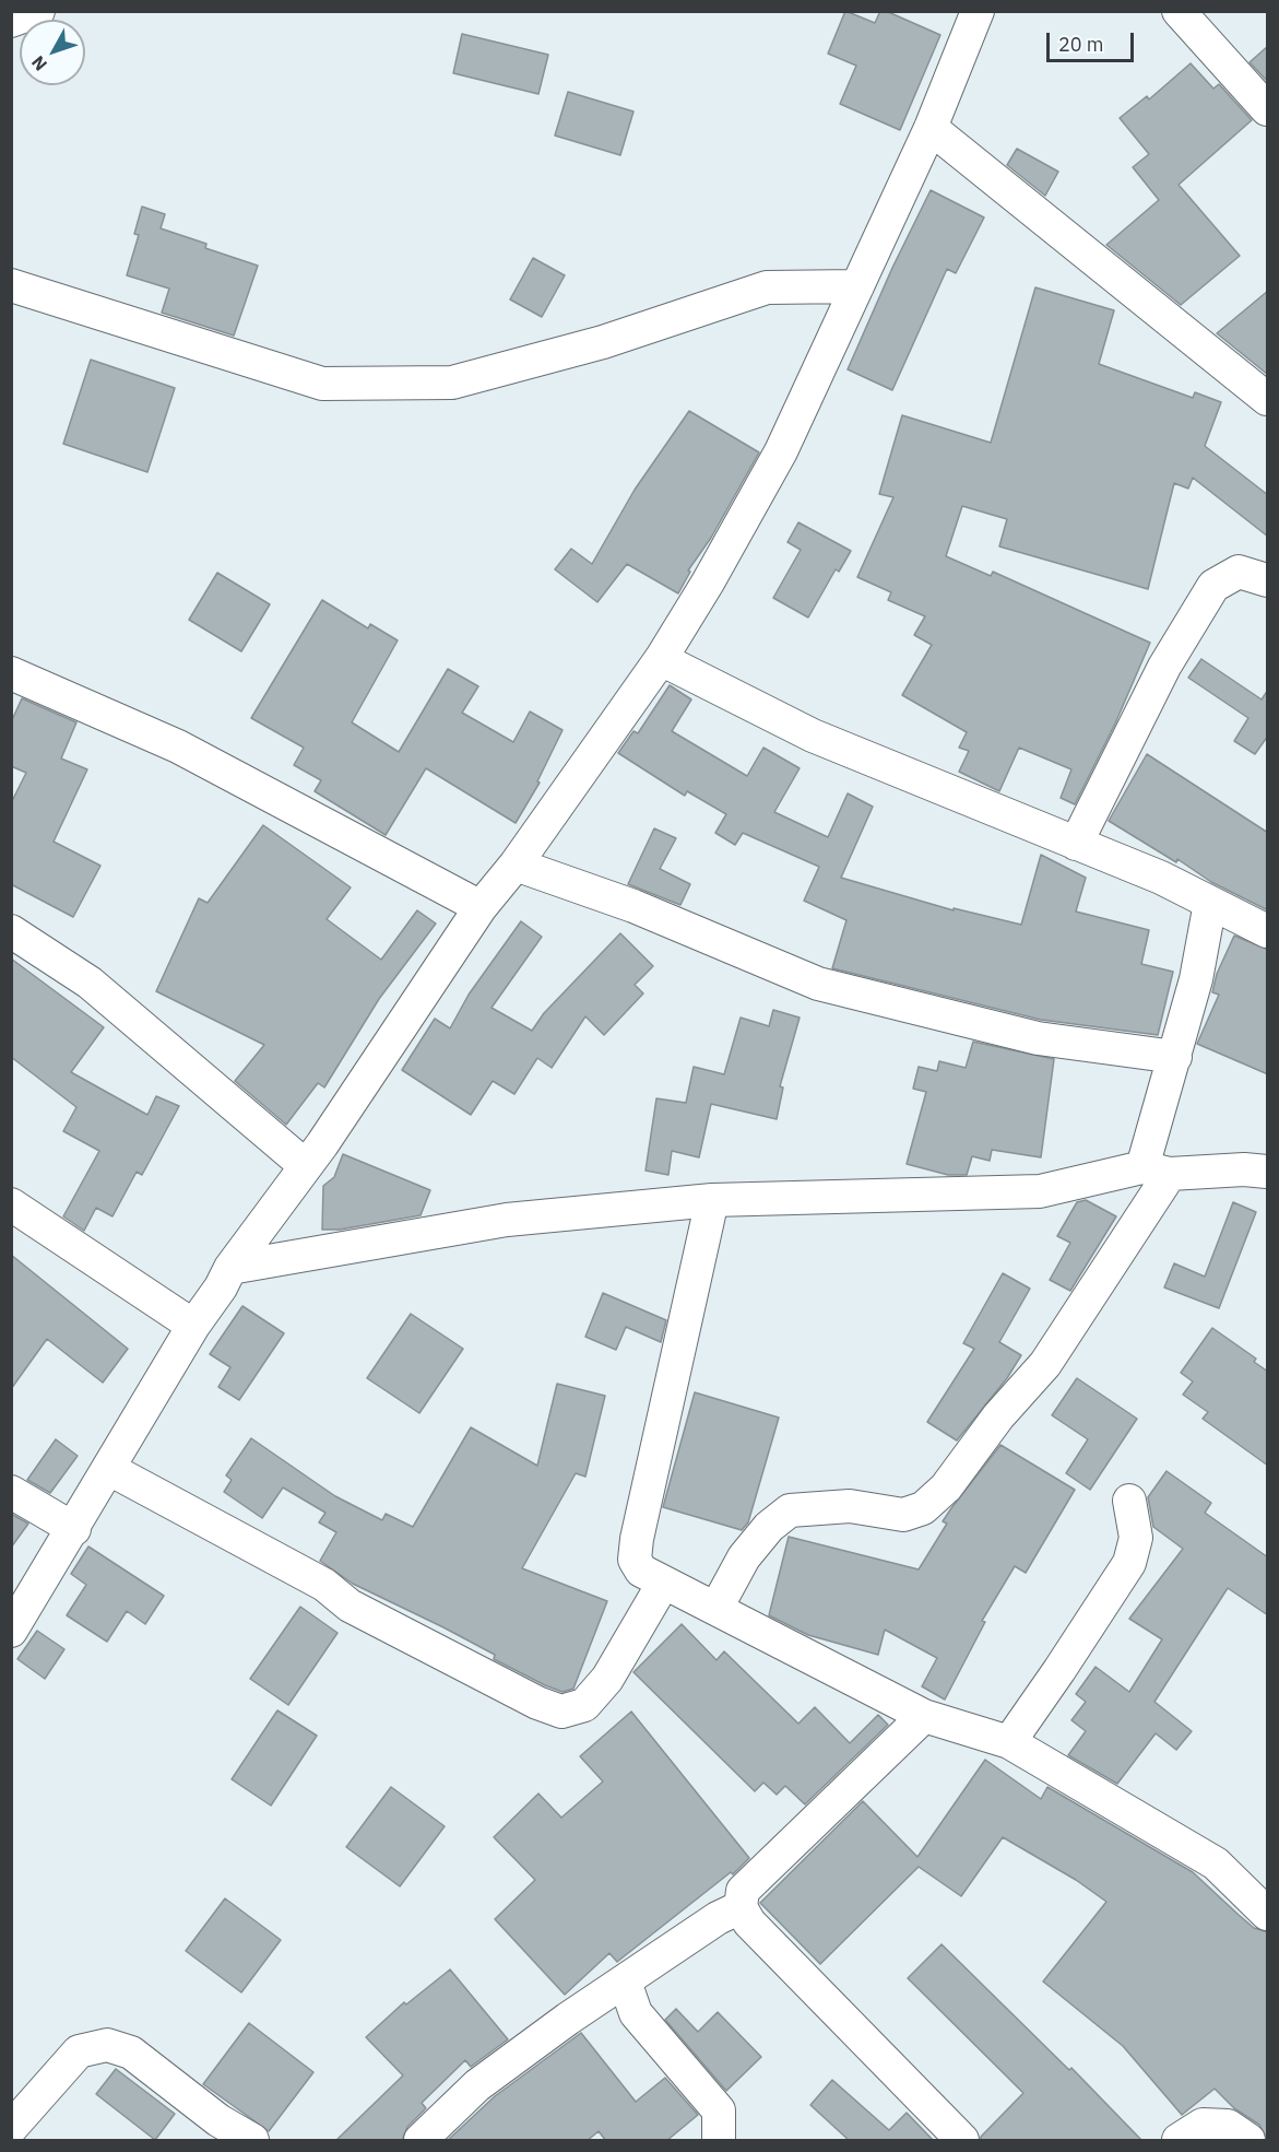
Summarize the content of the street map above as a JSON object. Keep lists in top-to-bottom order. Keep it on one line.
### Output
{"scale_bar":"20 m","north":"bottom left"}
